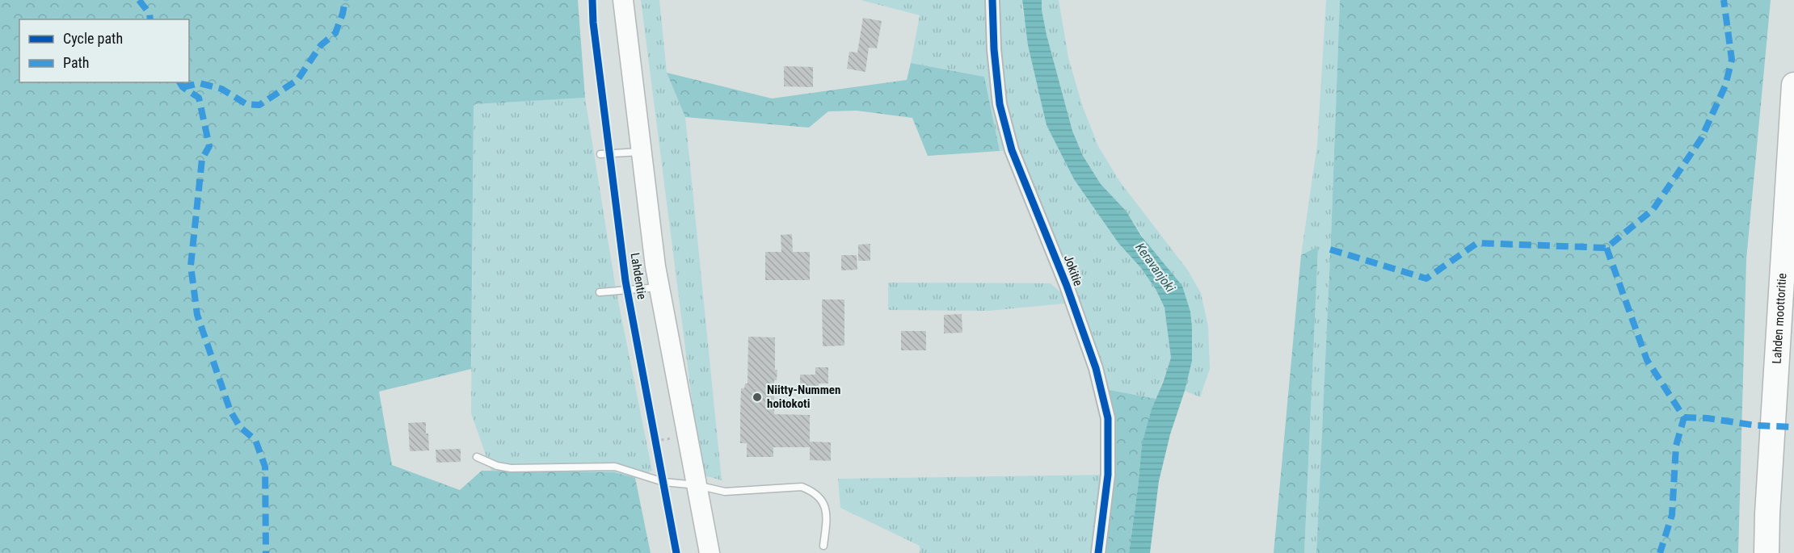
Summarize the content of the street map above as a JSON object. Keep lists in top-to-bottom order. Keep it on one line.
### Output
{"streets":{"highway":["Lahden moottoritie"],"main road":["Lahdentie"],"street":["Jokitie"]},"water":["Keravanjoki"],"places":["Niitty-Nummen hoitokoti"],"legend":["Cycle path","Path"]}
